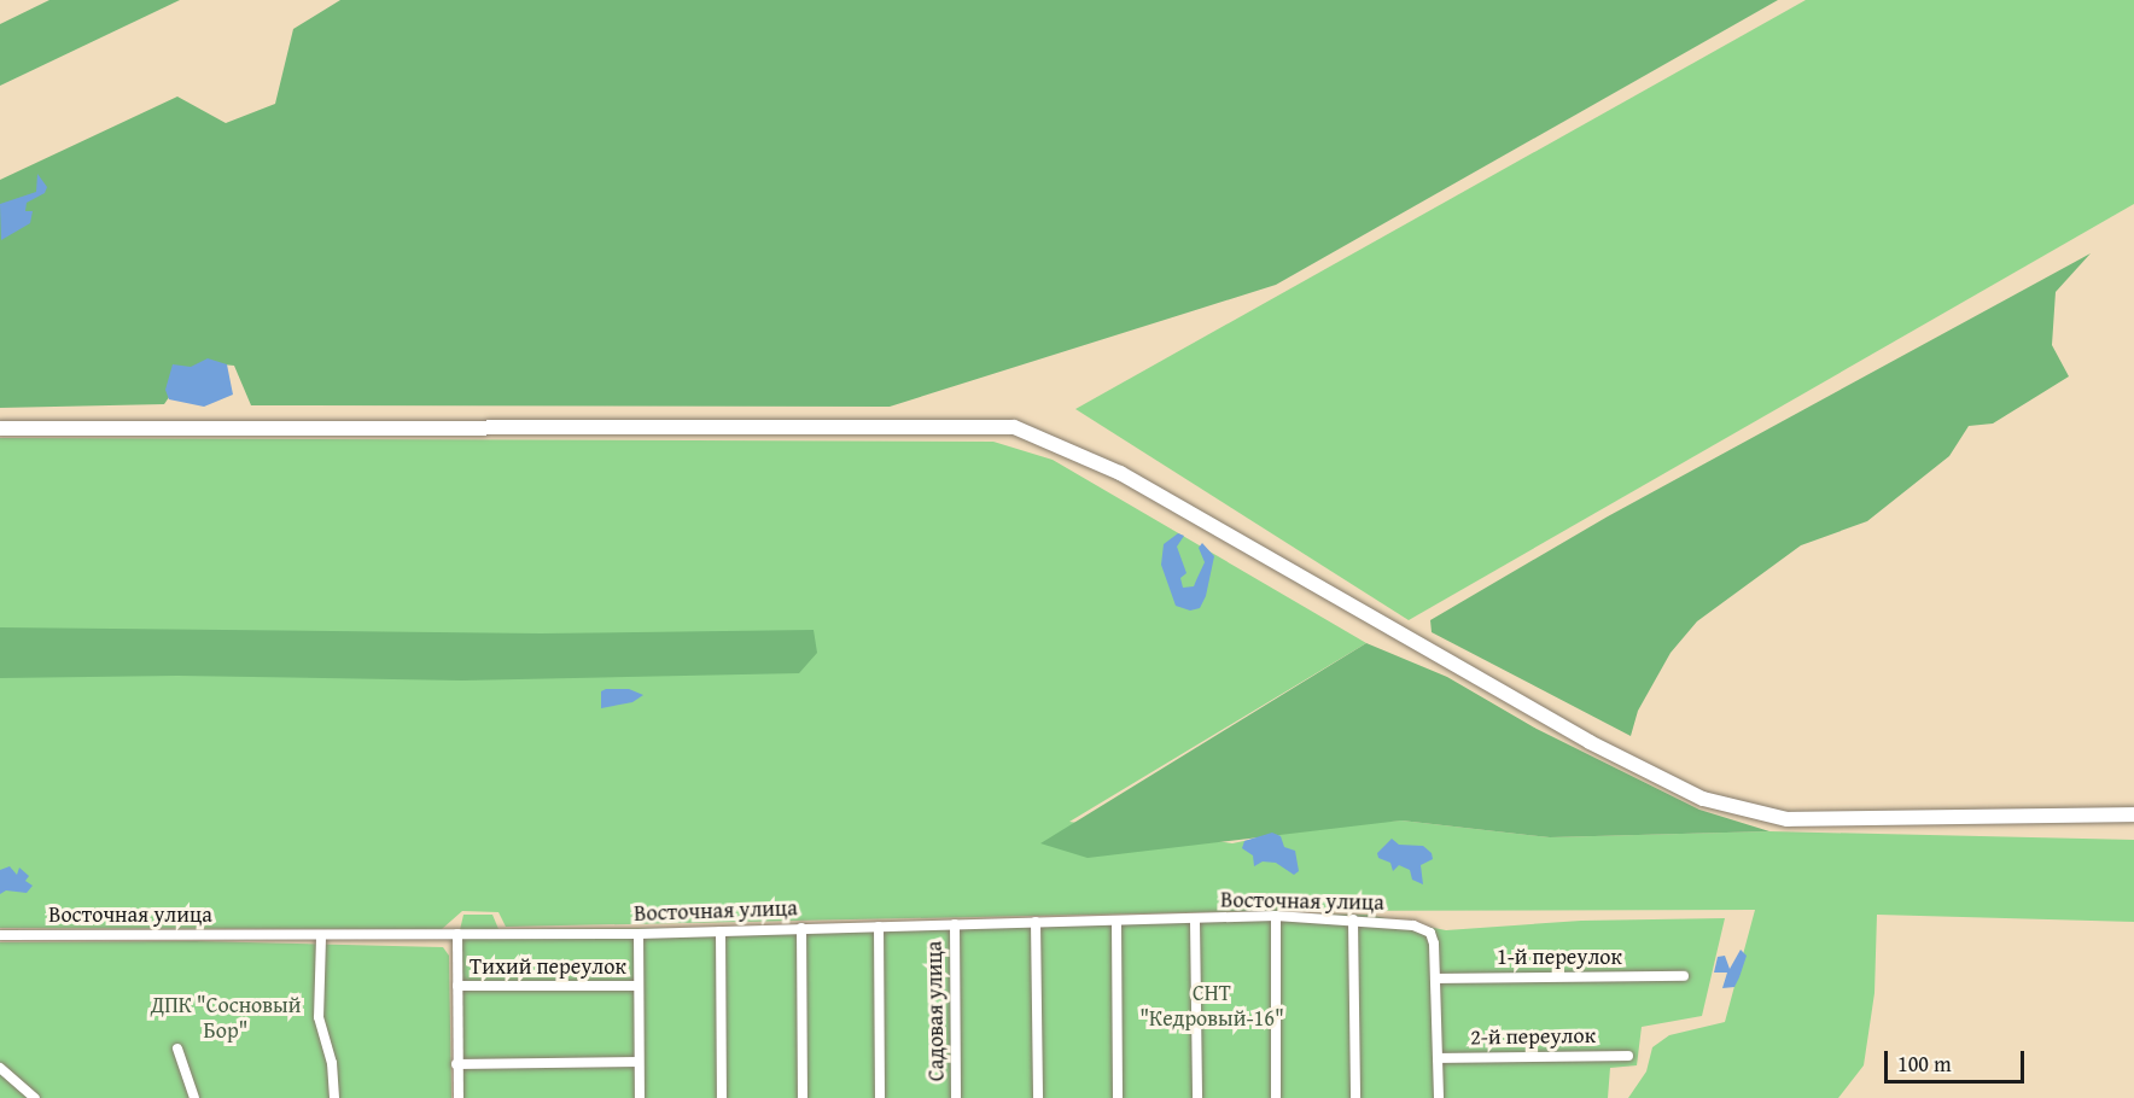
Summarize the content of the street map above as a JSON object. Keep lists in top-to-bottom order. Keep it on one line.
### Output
{"streets":{"street":["Восточная улица","1-й переулок","Тихий переулок","Садовая улица","2-й переулок"]},"crossings":[["Восточная улица","1-й переулок"],["Восточная улица","Садовая улица"]],"parks":["СНТ \"Кедровый-16\"","ДПК \"Сосновый Бор\""],"scale_bar":"100 m"}
